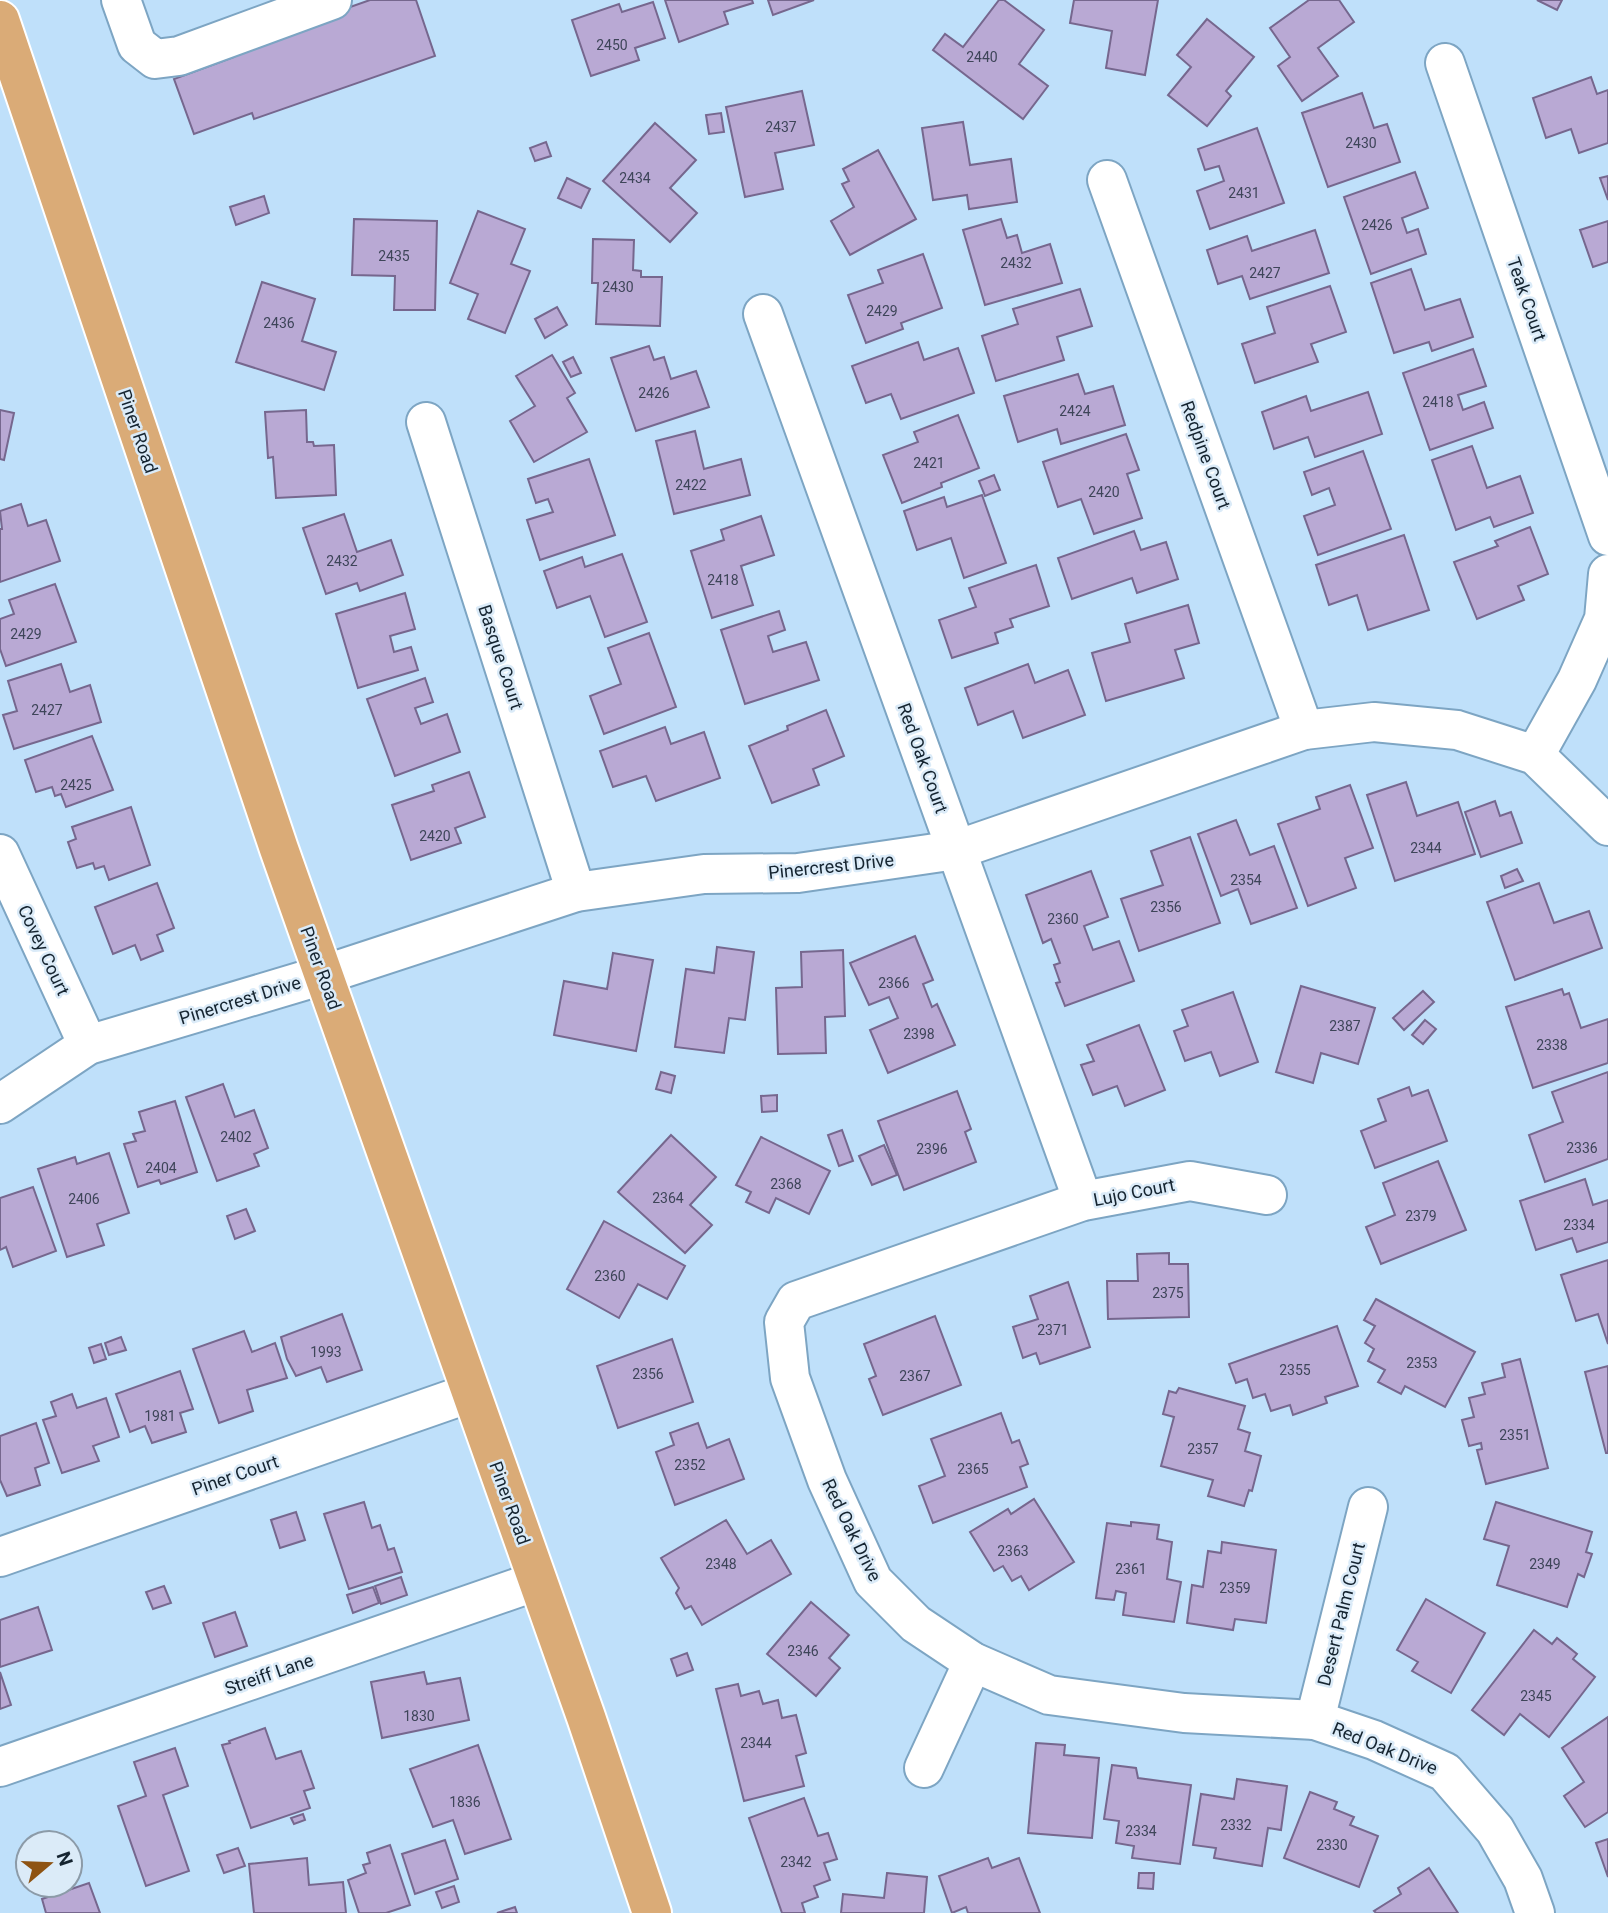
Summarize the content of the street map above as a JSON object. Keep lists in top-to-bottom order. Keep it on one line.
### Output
{"streets":{"main road":["Piner Road"],"street":["Teak Court","Redpine Court","Basque Court","Red Oak Court","Pinercrest Drive","Covey Court","Lujo Court","Piner Court","Red Oak Drive","Desert Palm Court","Streiff Lane"]},"crossings":[["Piner Road","Pinercrest Drive"],["Piner Road","Piner Court"],["Piner Road","Streiff Lane"],["Redpine Court","Pinercrest Drive"],["Basque Court","Pinercrest Drive"],["Red Oak Court","Pinercrest Drive"],["Red Oak Court","Lujo Court"],["Red Oak Court","Red Oak Drive"],["Pinercrest Drive","Covey Court"],["Lujo Court","Red Oak Drive"],["Red Oak Drive","Desert Palm Court"]],"house_numbers":["2450","2440","2437","2430","2434","2431","2426","2435","2432","2427","2430","2429","2436","2426","2418","2424","2421","2422","2420","2432","2418","2429","2427","2425","2420","2344","2354","2356","2360","2366","2387","2398","2338","2402","2336","2396","2404","2368","2364","2406","2379","2334","2360","2375","2371","1993","2353","2355","2356","2367","1981","2351","2357","2352","2365","2363","2348","2349","2361","2359","2346","2345","1830","2344","1836","2332","2334","2330","2342"],"north":"right"}
